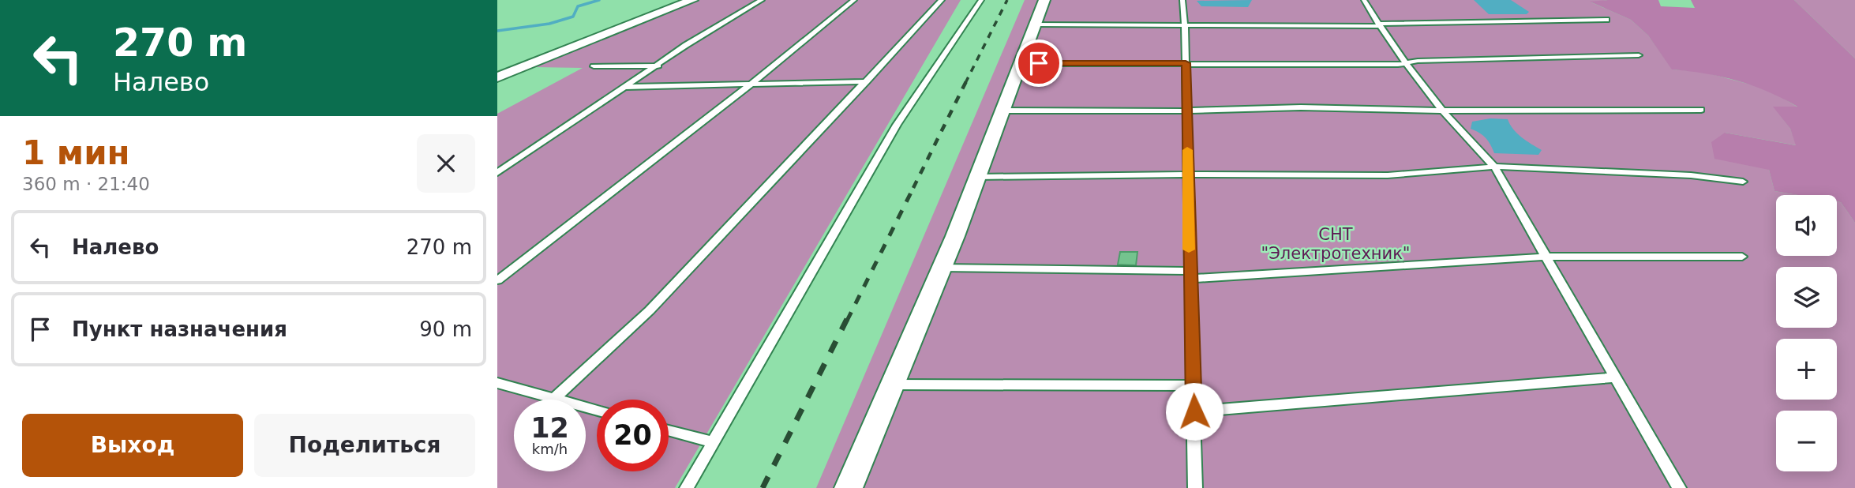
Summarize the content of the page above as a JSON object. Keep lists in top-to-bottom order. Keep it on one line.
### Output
{"parks":["СНТ \"Электротехник\""],"page":{"turn":["270 m","Налево"],"heading":["1 мин","360 m · 21:40"],"map_buttons":["+","−"],"list":[{"name":"Налево","value":"270 m"},{"name":"Пункт назначения","value":"90 m"}],"speed":"12 km/h","limit":"20","buttons":["Выход","Поделиться"]}}
